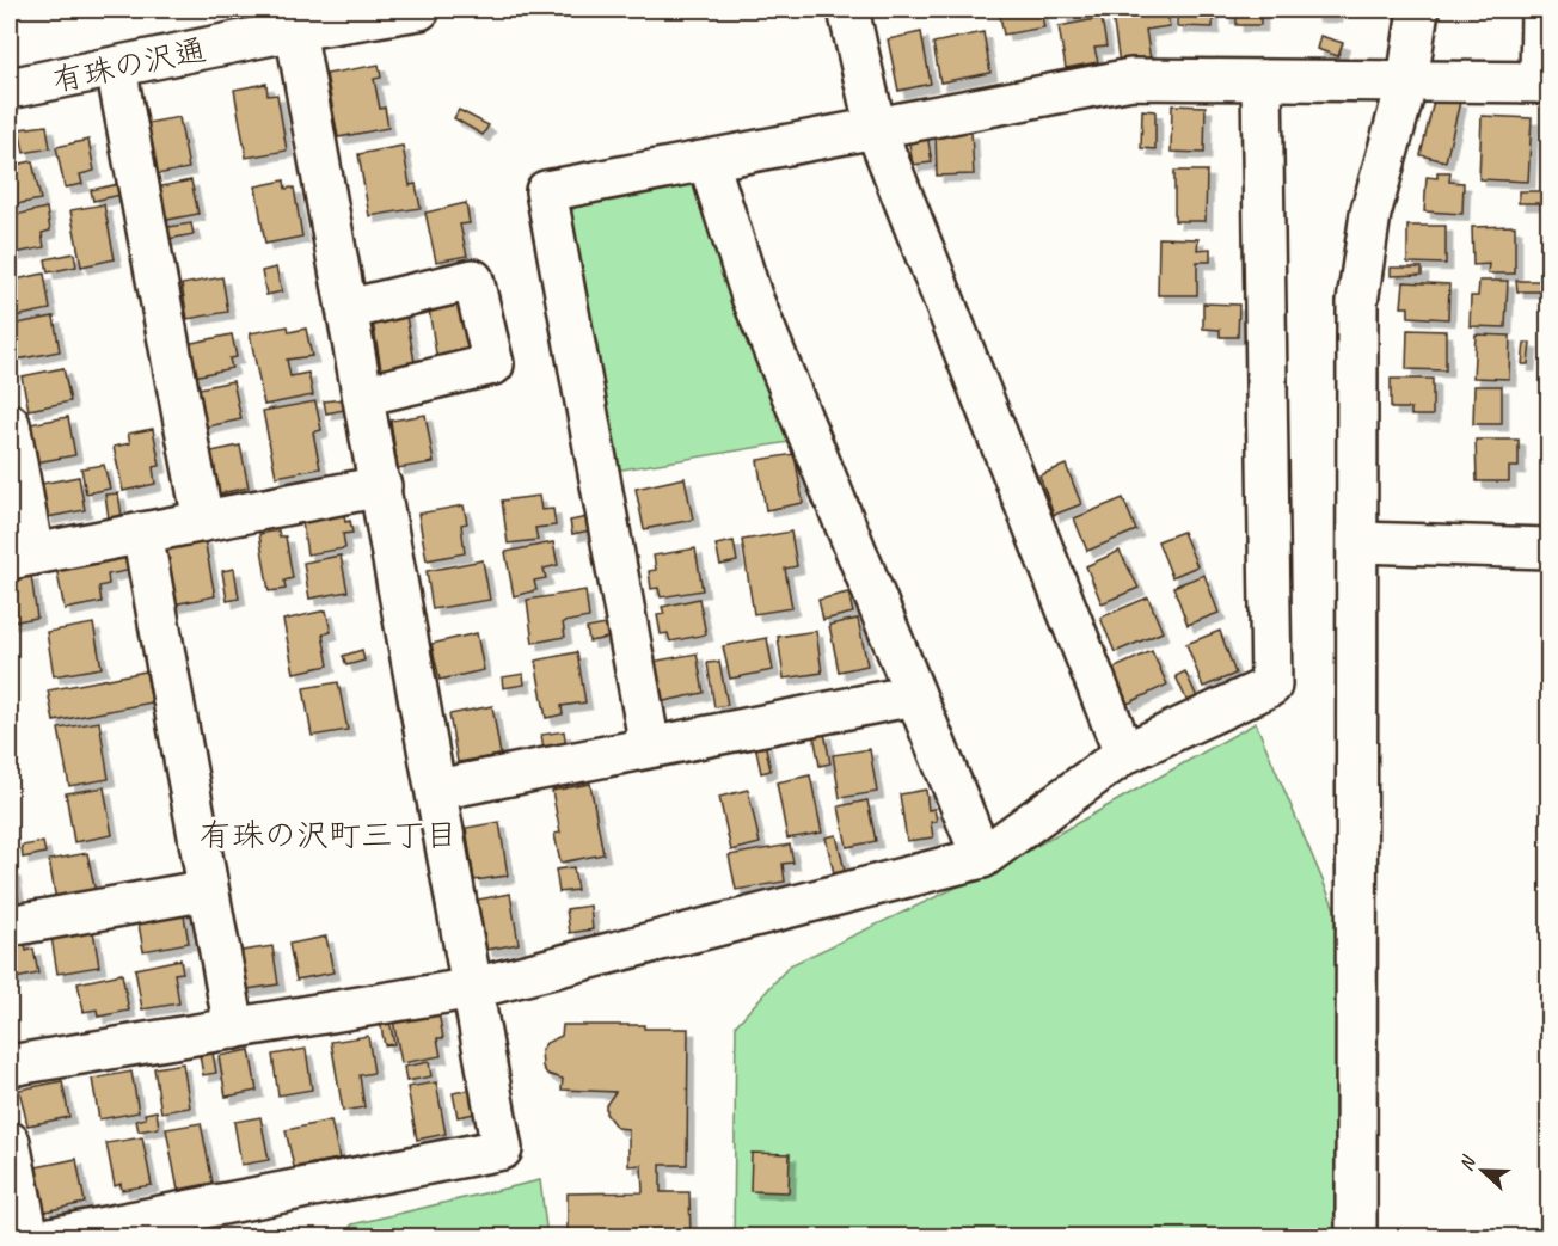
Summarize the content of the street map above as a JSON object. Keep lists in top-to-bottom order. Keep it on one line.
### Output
{"streets":{"street":["有珠の沢通"]},"districts":["有珠の沢町三丁目"],"north":"left"}
